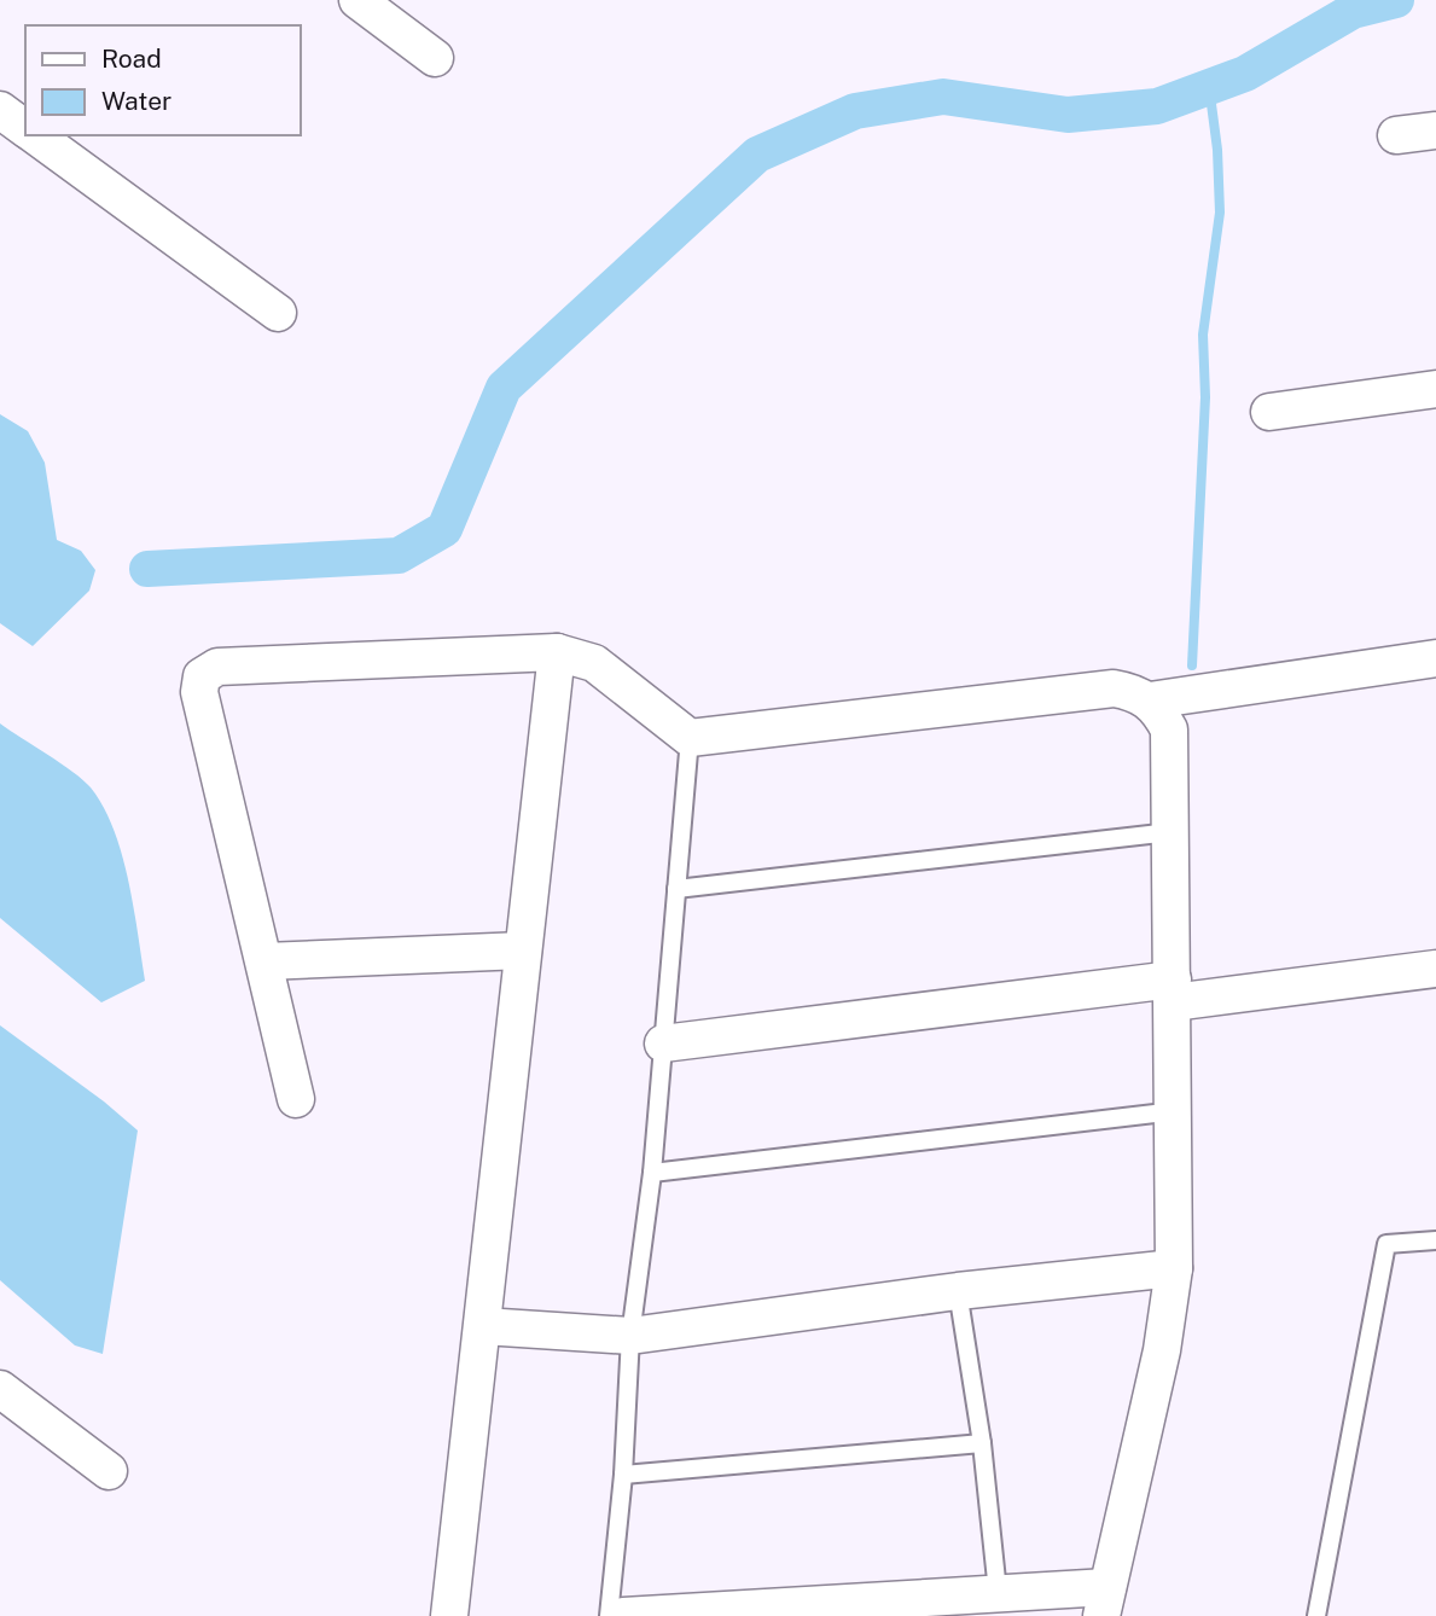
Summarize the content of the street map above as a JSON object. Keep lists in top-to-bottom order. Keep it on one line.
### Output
{"legend":["Road","Water"]}
